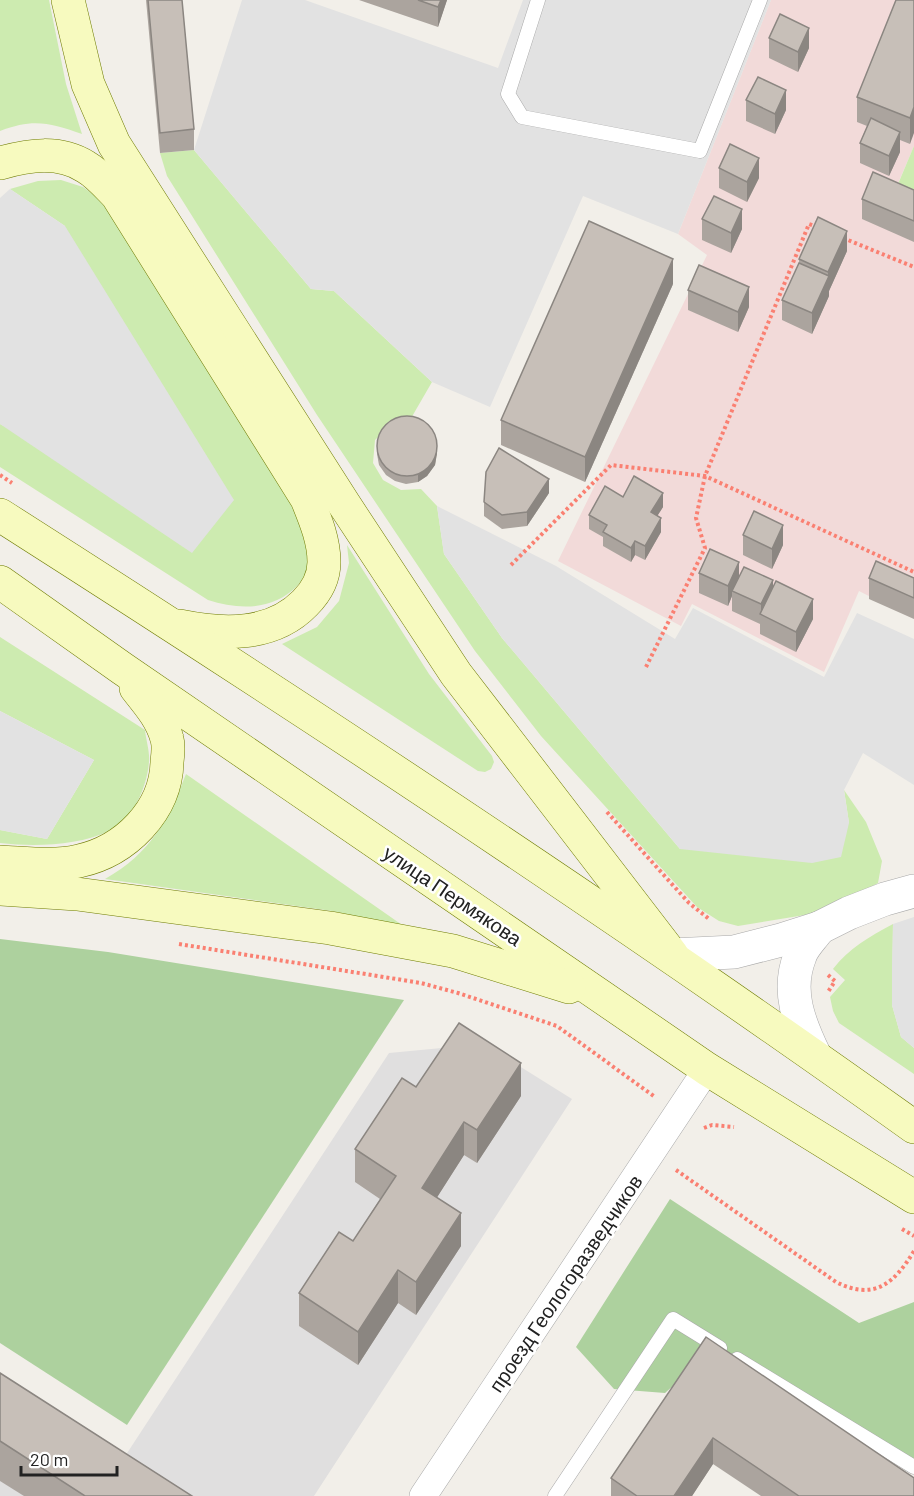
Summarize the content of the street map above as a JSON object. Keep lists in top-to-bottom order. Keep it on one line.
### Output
{"streets":{"main road":["улица Пермякова"],"street":["проезд Геологоразведчиков"]},"crossings":[["улица Пермякова","проезд Геологоразведчиков"]],"scale_bar":"20 m"}
